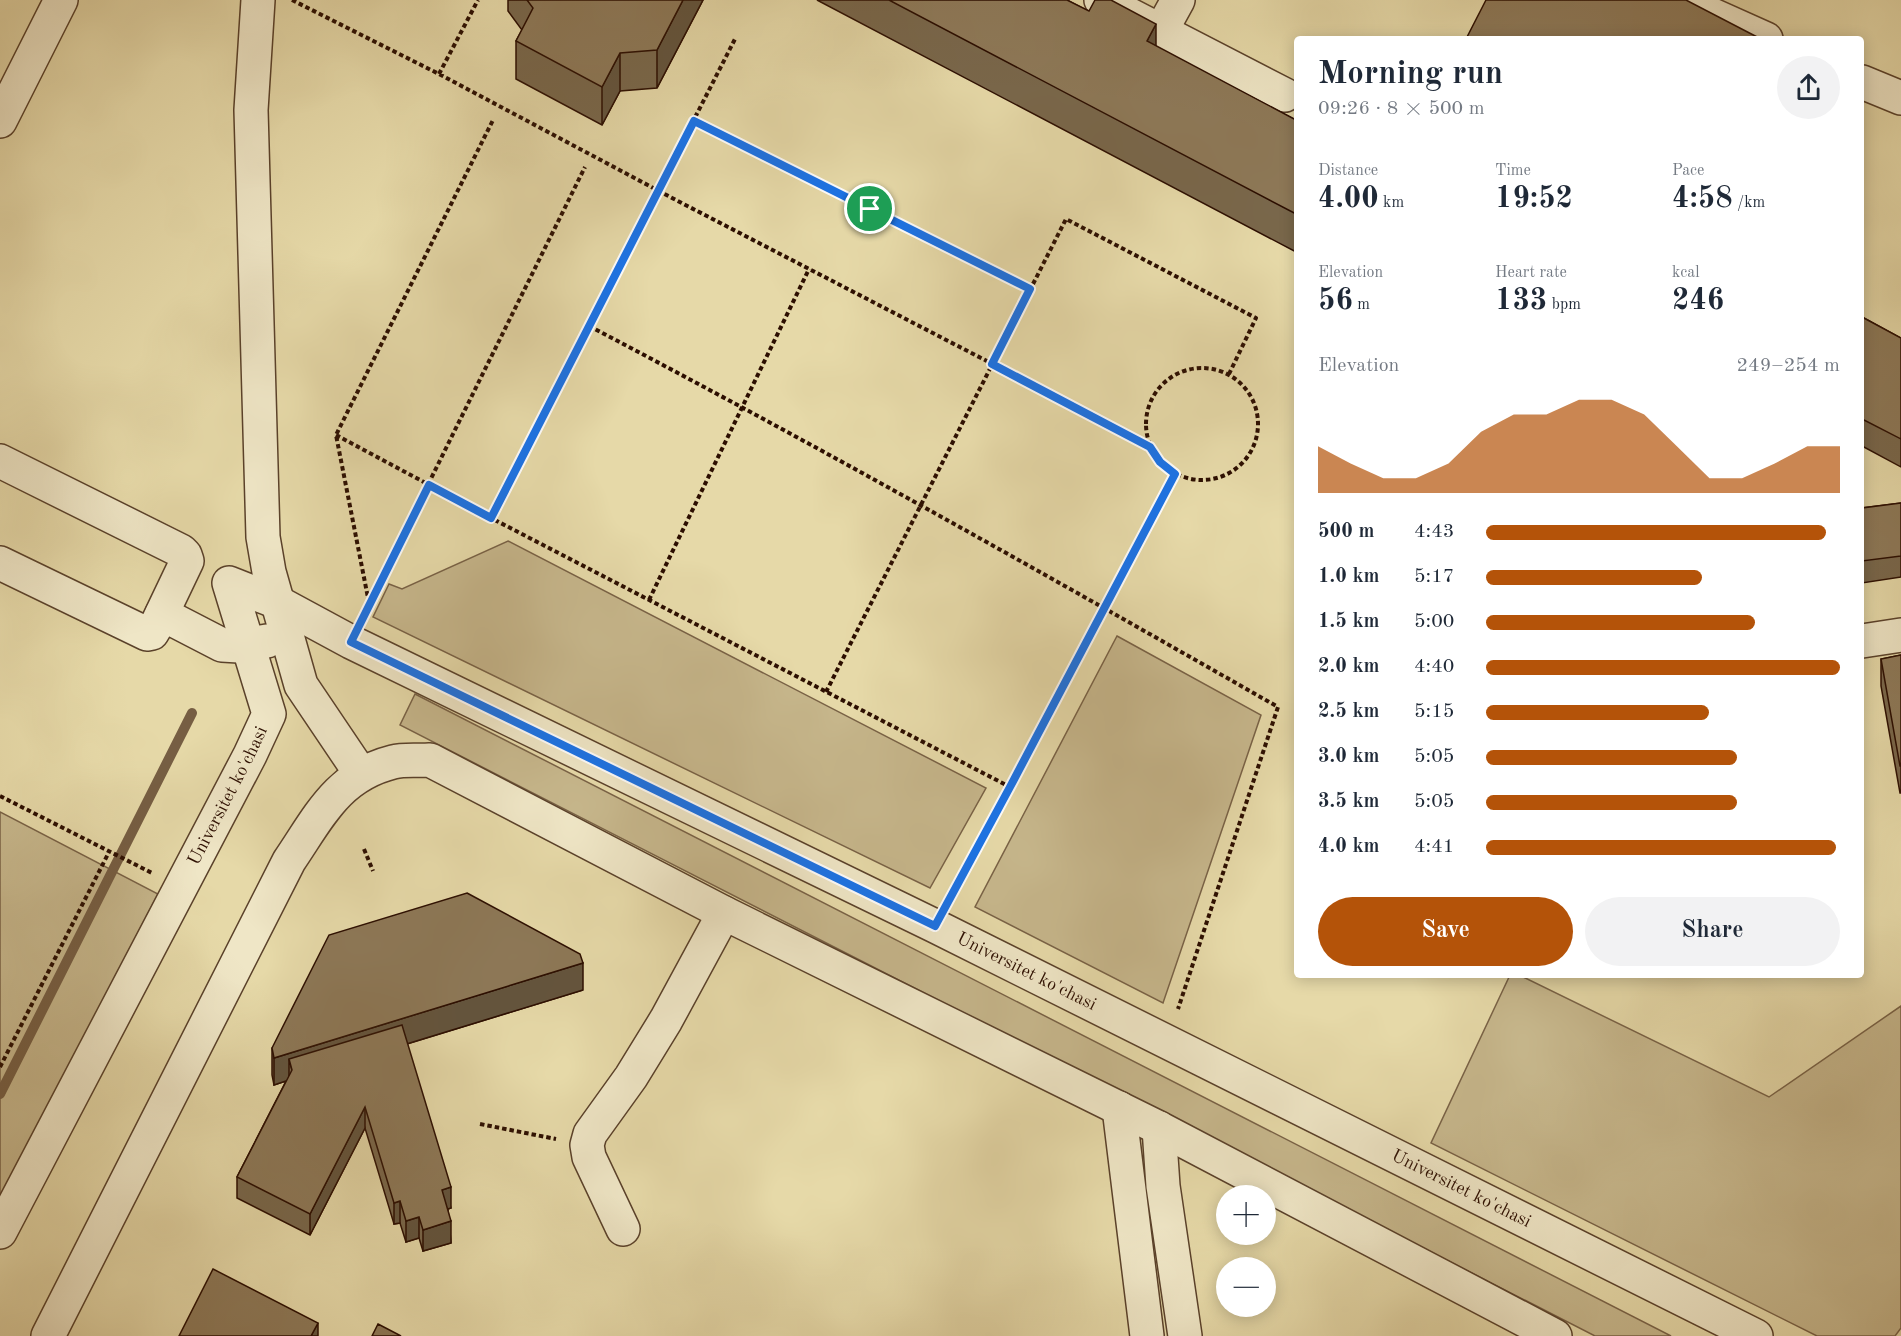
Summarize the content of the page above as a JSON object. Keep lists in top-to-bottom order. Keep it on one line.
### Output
{"streets":{"street":["Universitet ko'chasi"]},"page":{"heading":["Morning run","09:26 · 8 × 500 m"],"stats":[["Distance","4.00 km"],["Time","19:52"],["Pace","4:58 /km"],["Elevation","56 m"],["Heart rate","133 bpm"],["kcal","246"]],"chart":["Elevation","249–254 m"],"list":[{"name":"500 m","note":"4:43"},{"name":"1.0 km","note":"5:17"},{"name":"1.5 km","note":"5:00"},{"name":"2.0 km","note":"4:40"},{"name":"2.5 km","note":"5:15"},{"name":"3.0 km","note":"5:05"},{"name":"3.5 km","note":"5:05"},{"name":"4.0 km","note":"4:41"}],"buttons":["Save","Share"],"map_buttons":["+","−"]}}
